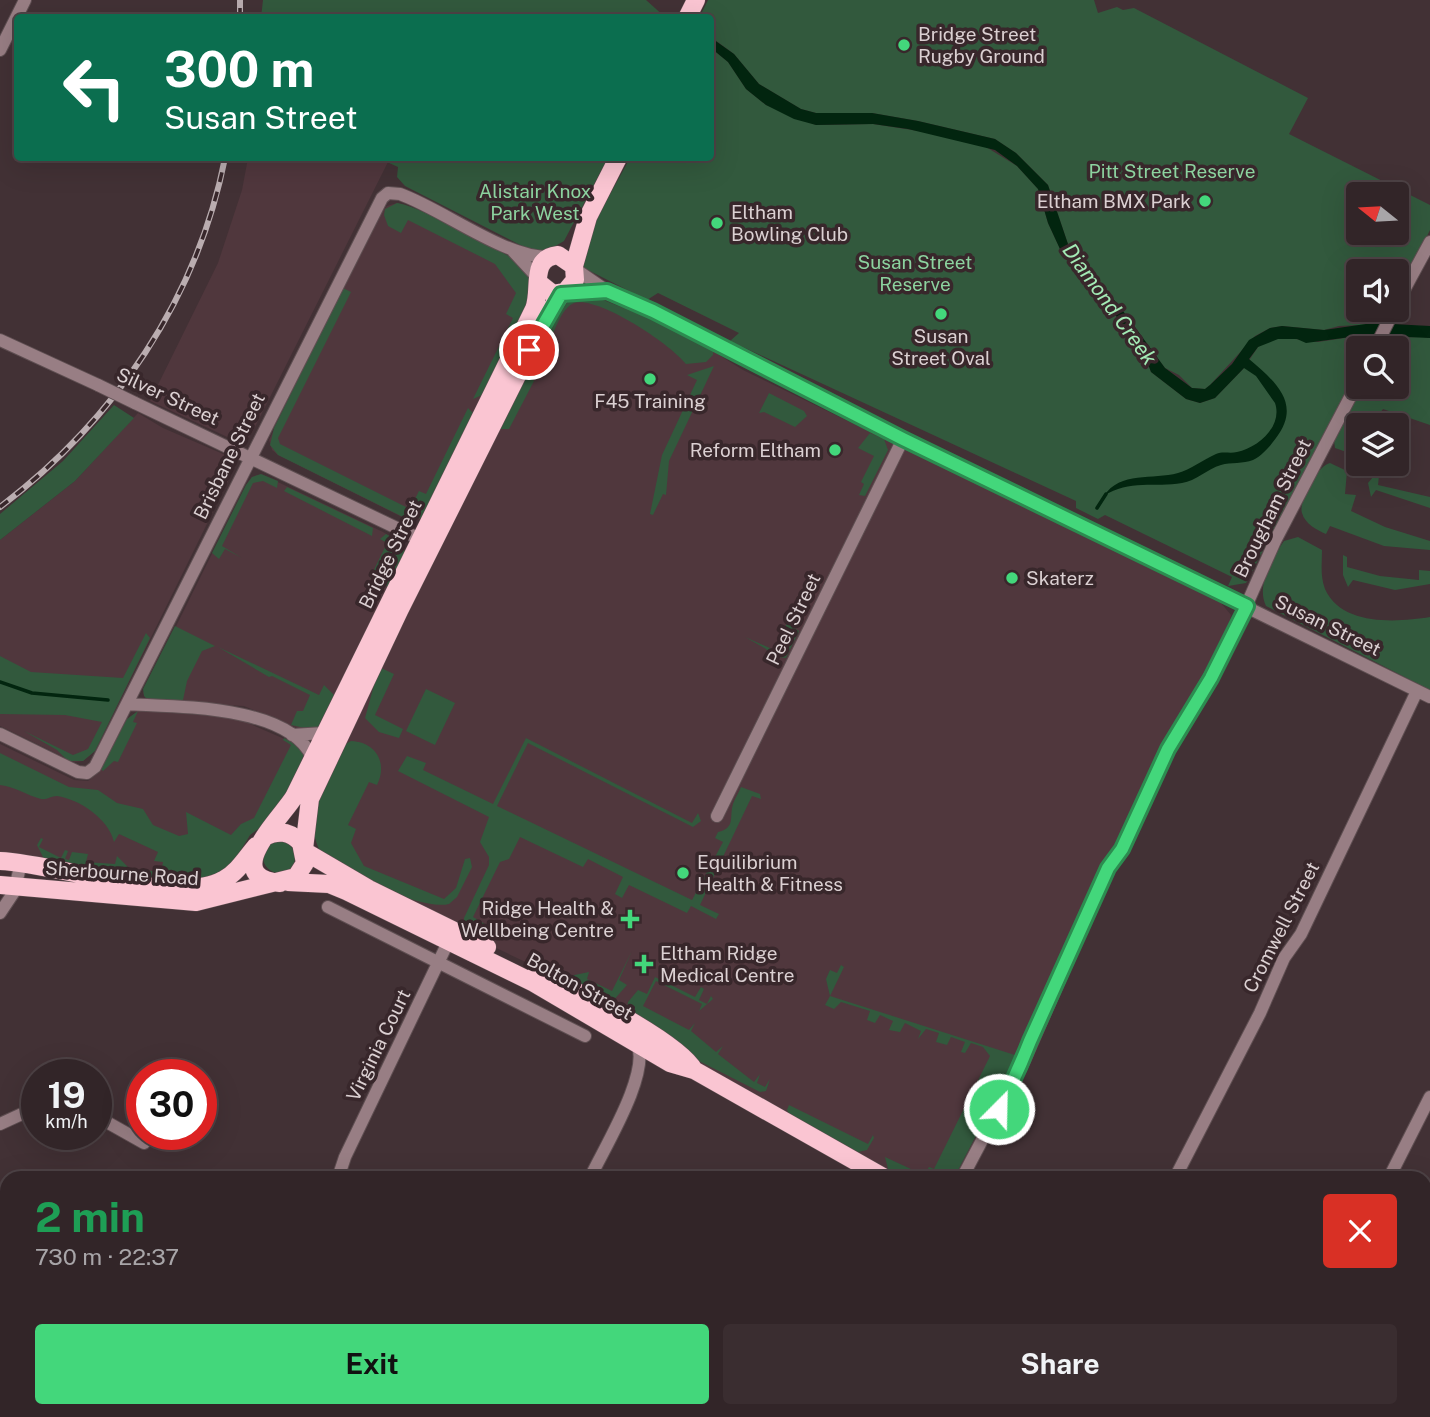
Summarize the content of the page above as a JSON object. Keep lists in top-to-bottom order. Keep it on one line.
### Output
{"streets":{"main road":["Bridge Street","Sherbourne Road","Bolton Street"],"street":["Silver Street","Brisbane Street","Brougham Street","Peel Street","Susan Street","Cromwell Street","Virginia Court"]},"crossings":[["Silver Street","Brisbane Street"],["Silver Street","Bridge Street"],["Brisbane Street","Bridge Street"],["Brisbane Street","Susan Street"],["Brougham Street","Susan Street"],["Bridge Street","Susan Street"],["Bridge Street","Sherbourne Road"],["Bridge Street","Bolton Street"],["Peel Street","Susan Street"],["Susan Street","Cromwell Street"],["Sherbourne Road","Bolton Street"],["Bolton Street","Virginia Court"]],"water":["Diamond Creek"],"parks":["Pitt Street Reserve","Alistair Knox Park West","Susan Street Reserve"],"places":{"other":["Bridge Street Rugby Ground","Eltham BMX Park","Eltham Bowling Club","Susan Street Oval","F45 Training","Reform Eltham","Skaterz","Equilibrium Health & Fitness"],"health":["Ridge Health & Wellbeing Centre","Eltham Ridge Medical Centre"]},"north":"left","page":{"turn":["300 m","Susan Street"],"speed":"19 km/h","limit":"30","heading":["2 min","730 m · 22:37"],"buttons":["Exit","Share"]}}
